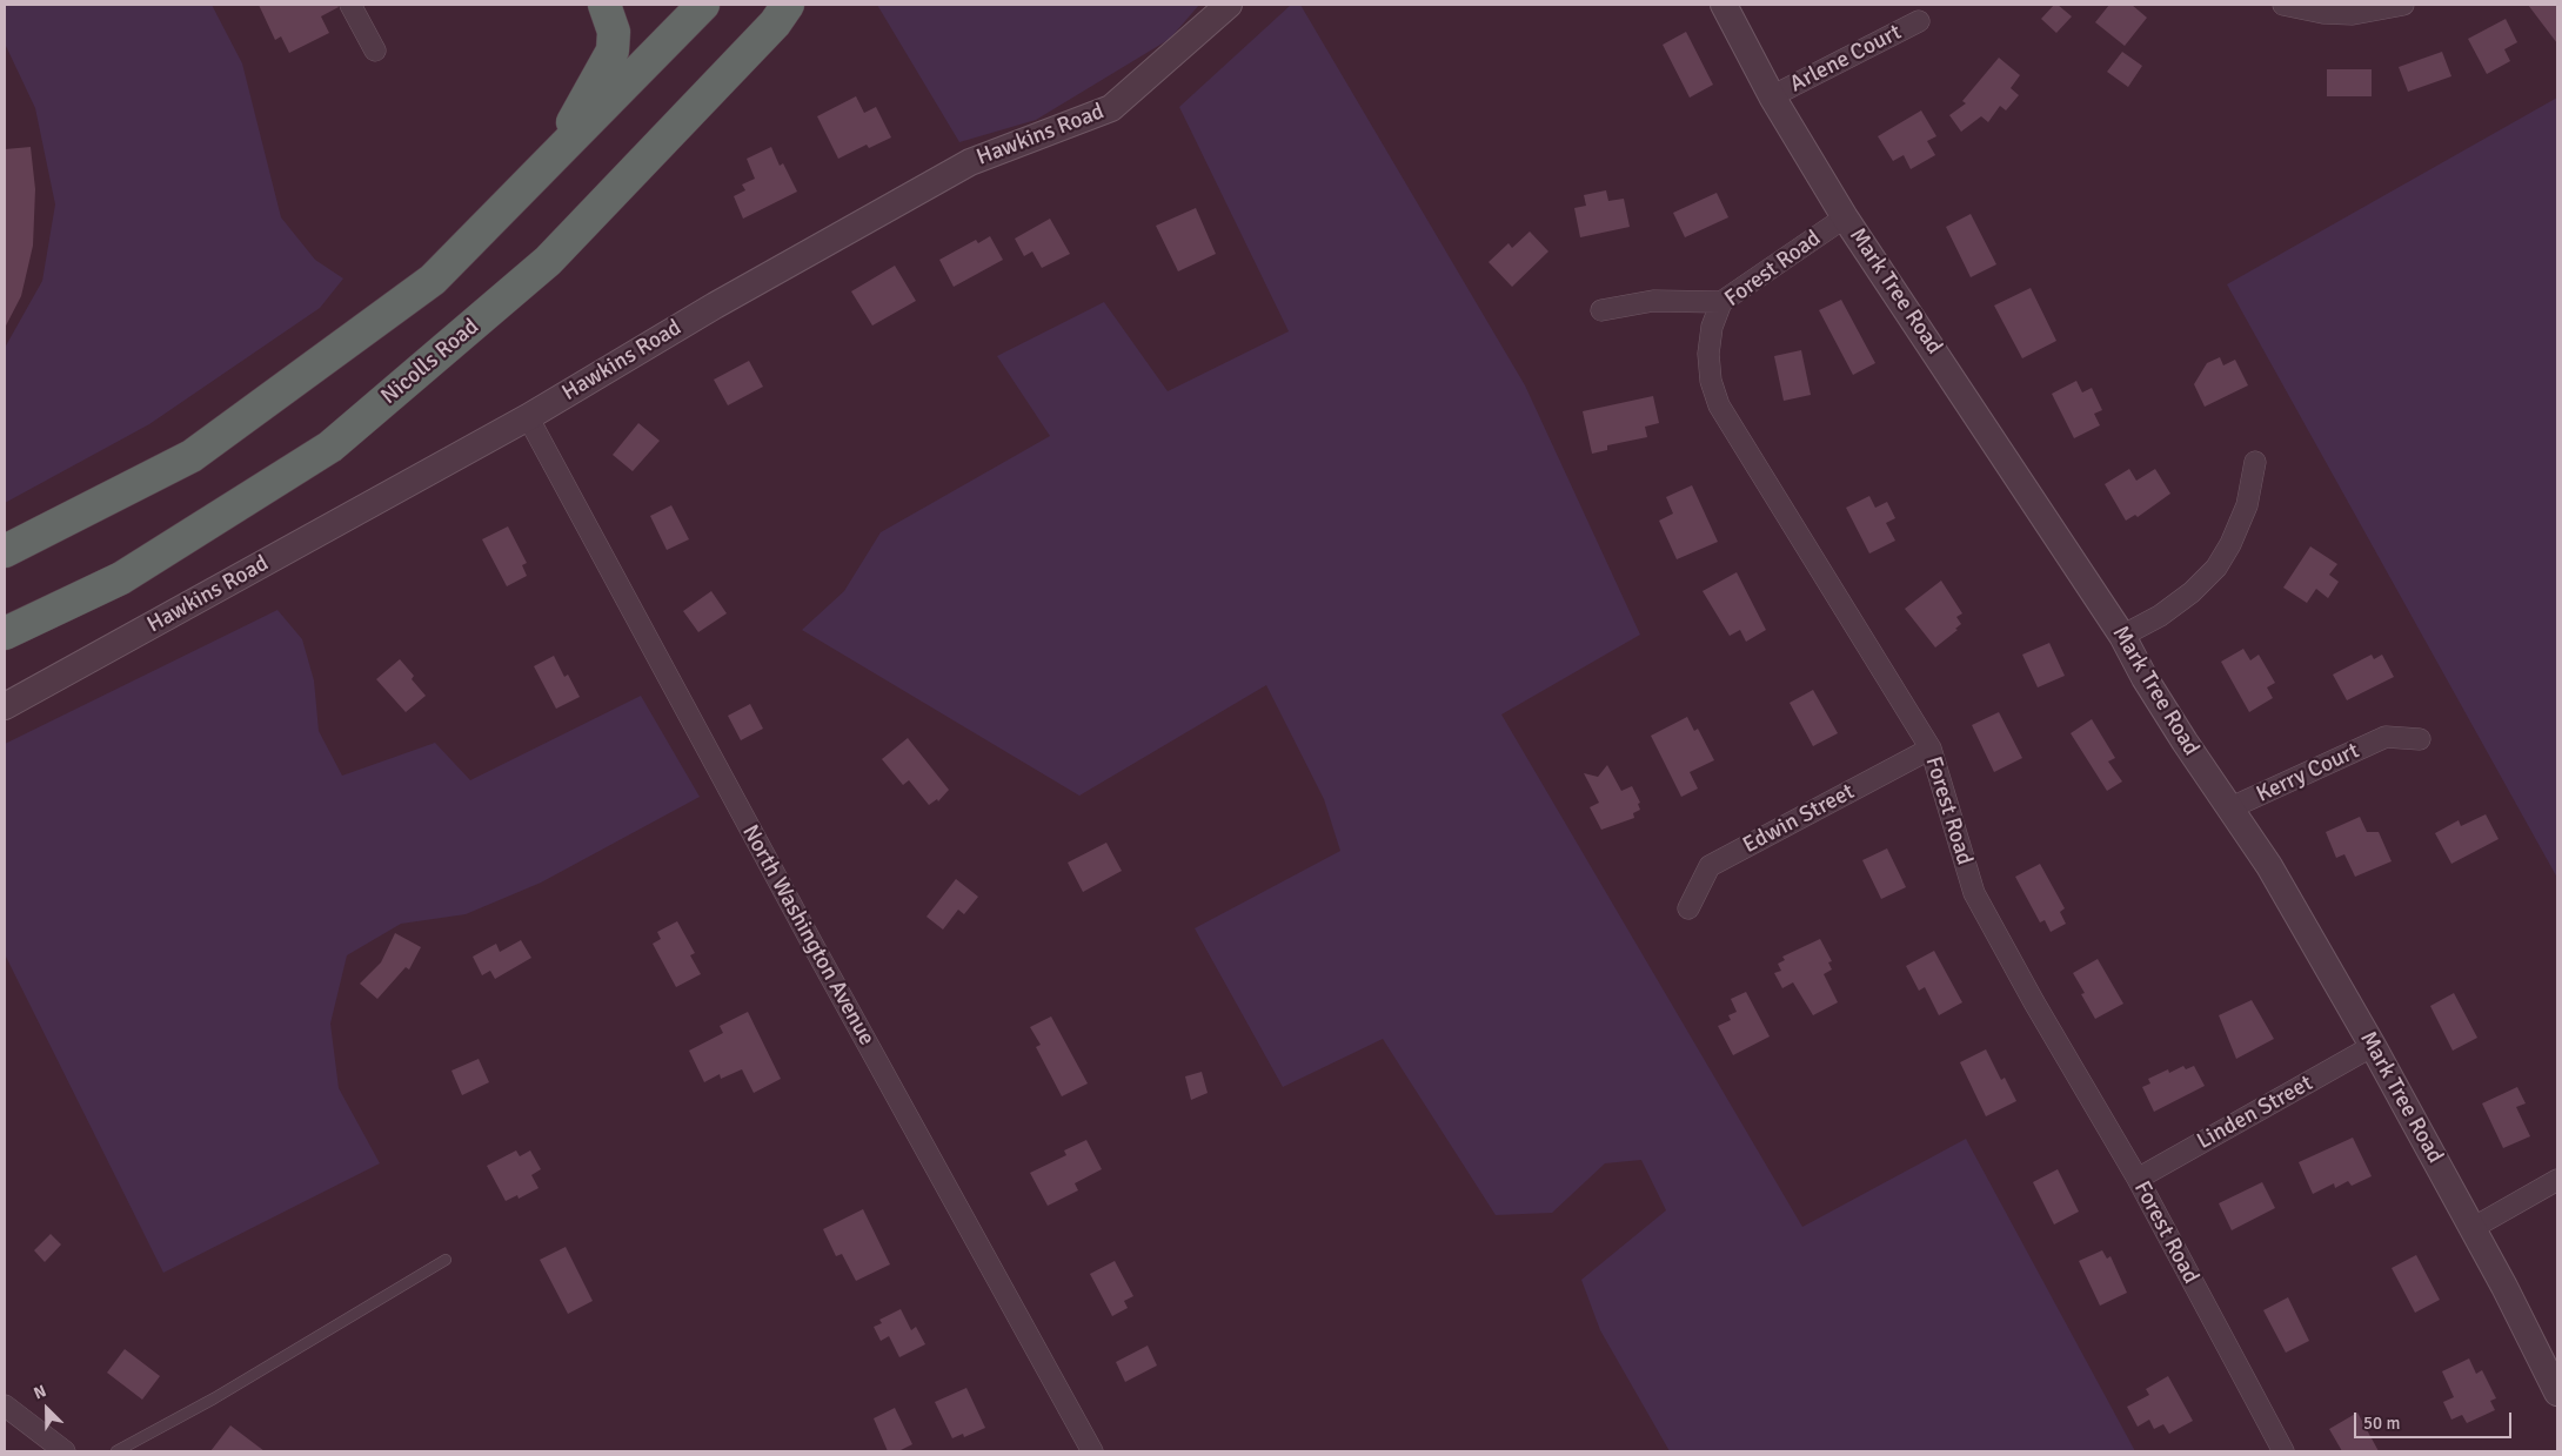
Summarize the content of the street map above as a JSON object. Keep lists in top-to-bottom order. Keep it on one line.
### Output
{"streets":{"highway":["Nicolls Road"],"street":["Arlene Court","Hawkins Road","Forest Road","Mark Tree Road","Kerry Court","Edwin Street","North Washington Avenue","Linden Street"]},"crossings":[["Arlene Court","Mark Tree Road"],["Hawkins Road","North Washington Avenue"],["Forest Road","Mark Tree Road"],["Forest Road","Edwin Street"],["Forest Road","Linden Street"],["Mark Tree Road","Kerry Court"],["Mark Tree Road","Linden Street"]],"scale_bar":"50 m","north":"top left"}
